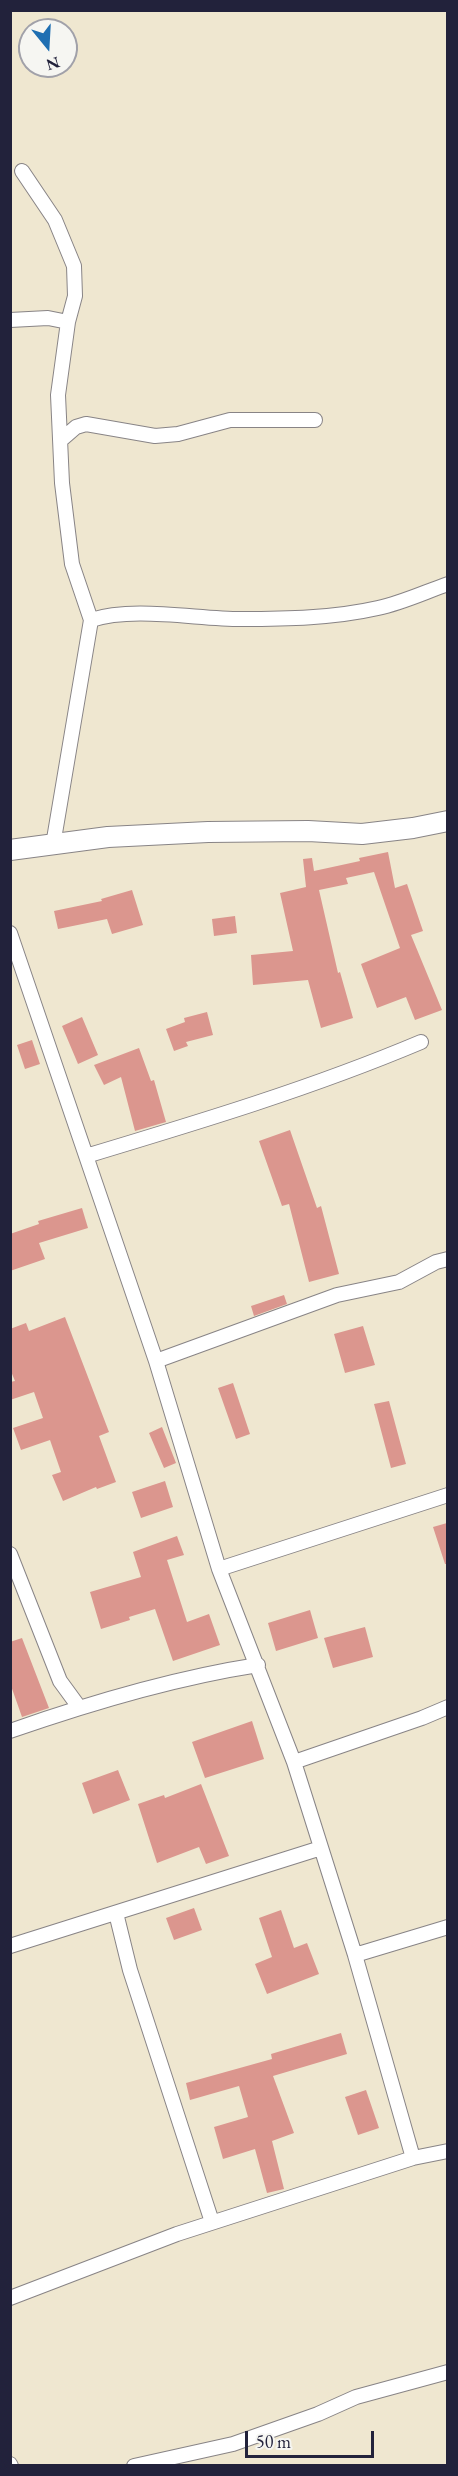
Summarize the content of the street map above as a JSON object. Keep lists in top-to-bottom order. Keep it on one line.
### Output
{"scale_bar":"50 m","north":"bottom"}
